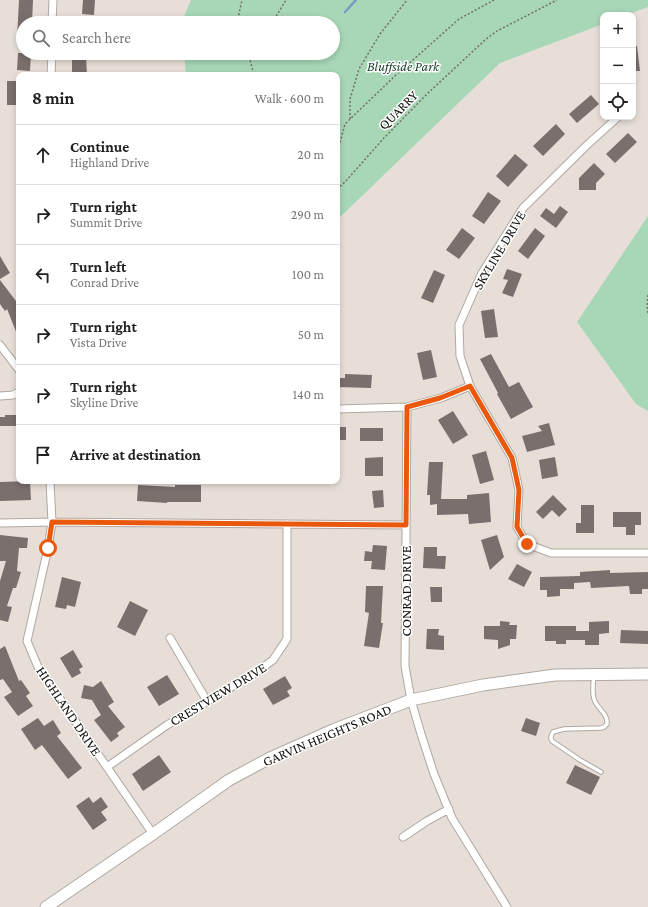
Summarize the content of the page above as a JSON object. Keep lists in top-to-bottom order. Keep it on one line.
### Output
{"streets":{"main road":["GARVIN HEIGHTS ROAD"],"street":["SKYLINE DRIVE","CONRAD DRIVE","CRESTVIEW DRIVE","HIGHLAND DRIVE"],"path":["QUARRY"]},"crossings":[["CONRAD DRIVE","GARVIN HEIGHTS ROAD"],["CRESTVIEW DRIVE","HIGHLAND DRIVE"],["HIGHLAND DRIVE","GARVIN HEIGHTS ROAD"]],"parks":["Bluffside Park"],"page":{"map_buttons":["+","−"],"search":"Search here","heading":["8 min","Walk · 600 m"],"list":[["Continue","Highland Drive","20 m"],["Turn right","Summit Drive","290 m"],["Turn left","Conrad Drive","100 m"],["Turn right","Vista Drive","50 m"],["Turn right","Skyline Drive","140 m"],"Arrive at destination"]}}
